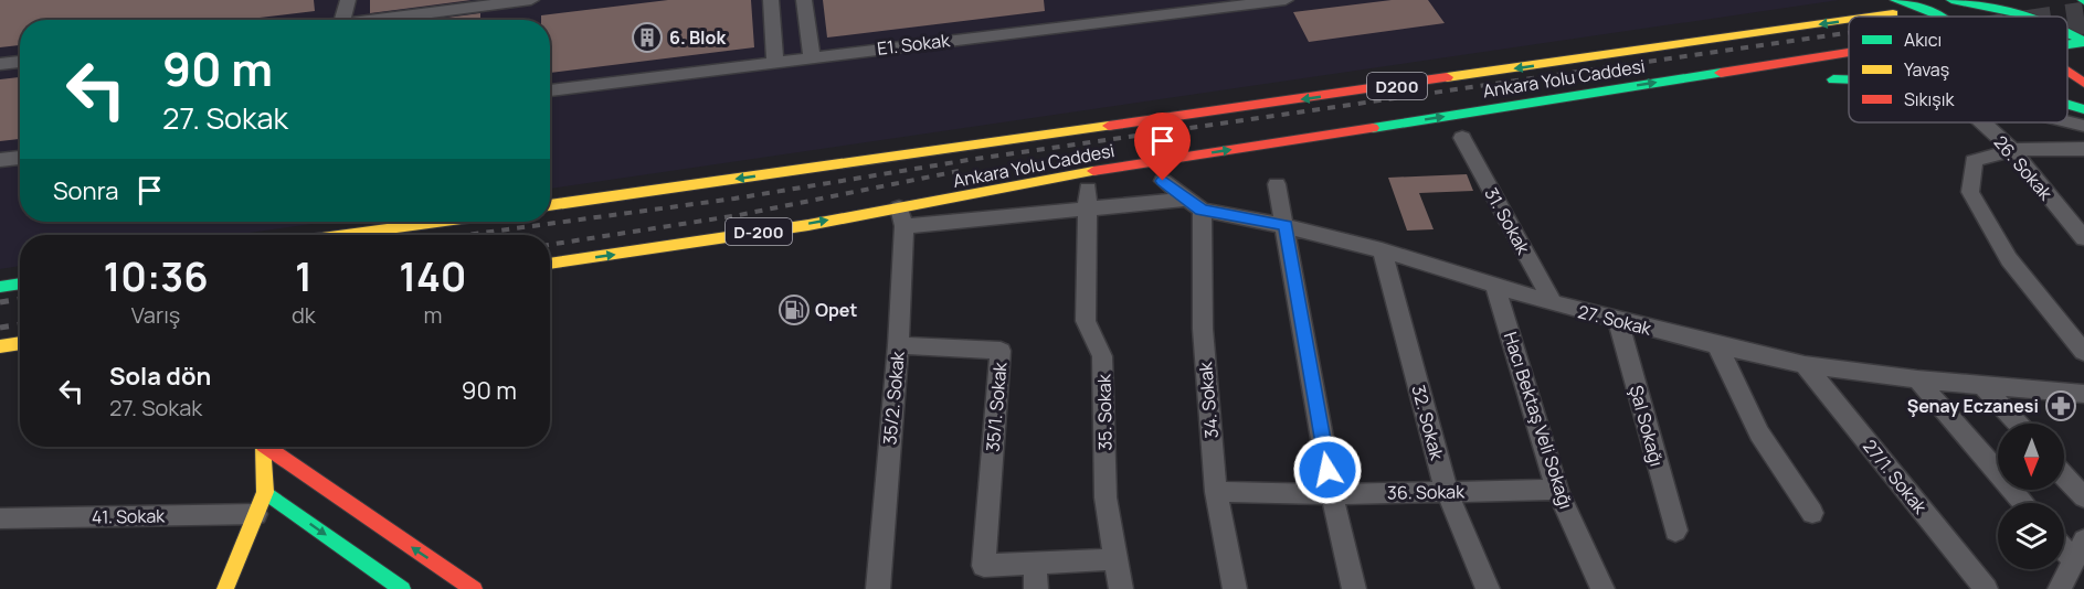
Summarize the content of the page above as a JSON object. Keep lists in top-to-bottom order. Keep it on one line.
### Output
{"streets":{"main road":["Ankara Yolu Caddesi","D200","D-200"],"street":["E1. Sokak","26. Sokak","31. Sokak","27. Sokak","35/2. Sokak","34. Sokak","35/1. Sokak","35. Sokak","Hacı Bektaş Veli Sokağı","32. Sokak","Şal Sokağı","27/1. Sokak","36. Sokak","41. Sokak"]},"crossings":[["Ankara Yolu Caddesi","35/2. Sokak"],["31. Sokak","27. Sokak"],["27. Sokak","34. Sokak"],["27. Sokak","Hacı Bektaş Veli Sokağı"],["27. Sokak","32. Sokak"],["27. Sokak","Şal Sokağı"],["27. Sokak","27/1. Sokak"],["35/2. Sokak","35/1. Sokak"],["34. Sokak","36. Sokak"],["Hacı Bektaş Veli Sokağı","36. Sokak"],["32. Sokak","36. Sokak"]],"places":{"building":["6. Blok"],"fuel station":["Opet"],"pharmacy":["Şenay Eczanesi"]},"legend":["Akıcı","Yavaş","Sıkışık"],"north":"bottom","page":{"turn":["90 m","27. Sokak"],"then":"Sonra","eta":["10:36","Varış","1","dk","140","m"],"list":[{"name":"Sola dön","note":"27. Sokak","value":"90 m"}]}}
